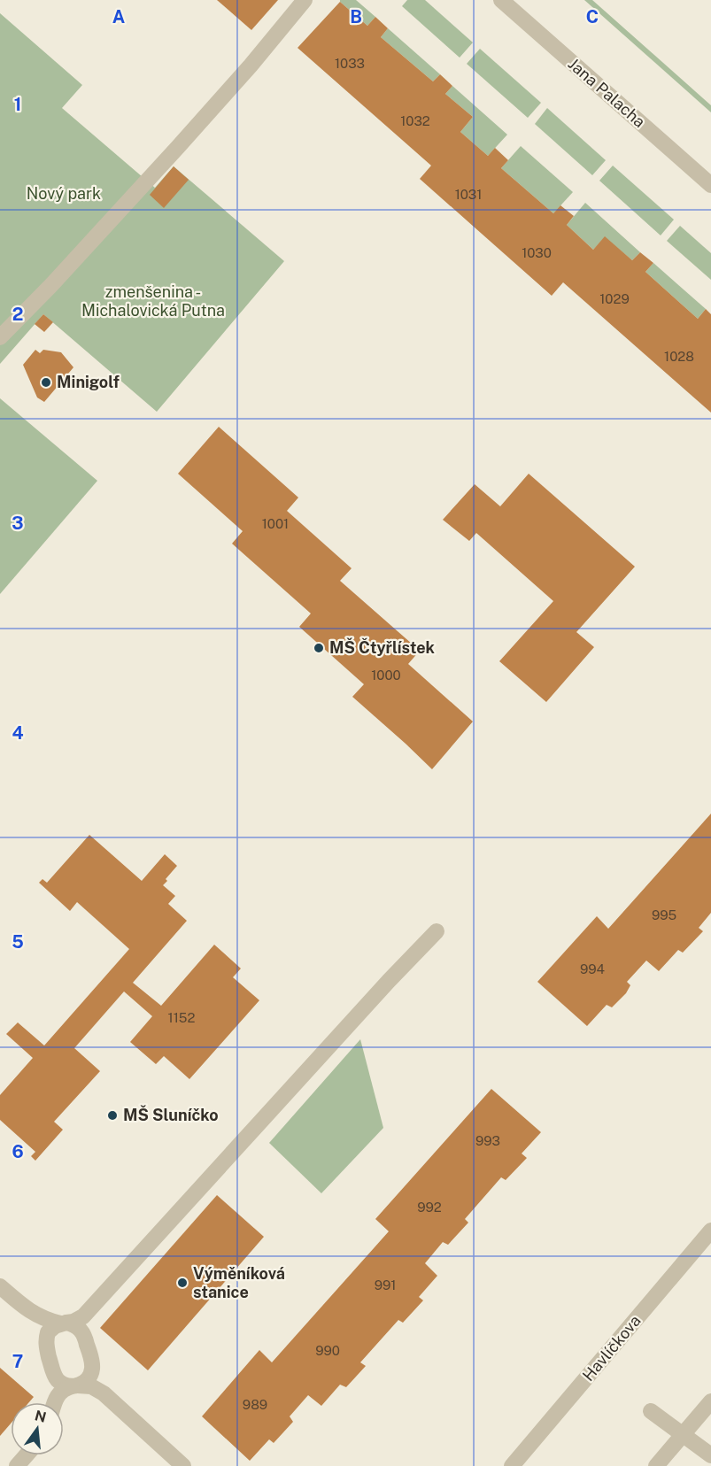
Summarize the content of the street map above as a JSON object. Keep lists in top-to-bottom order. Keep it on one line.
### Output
{"streets":{"street":["Jana Palacha","Havlíčkova"]},"parks":["Nový park","zmenšenina - Michalovická Putna"],"places":["Minigolf","MŠ Čtyřlístek","MŠ Sluníčko","Výměníková stanice"],"house_numbers":["1033","1032","1031","1030","1029","1028","1001","1000","995","994","1152","993","992","991","990","989"],"north":"top","grid":{"columns":["A","B","C"],"rows":["1","2","3","4","5","6","7"]}}
